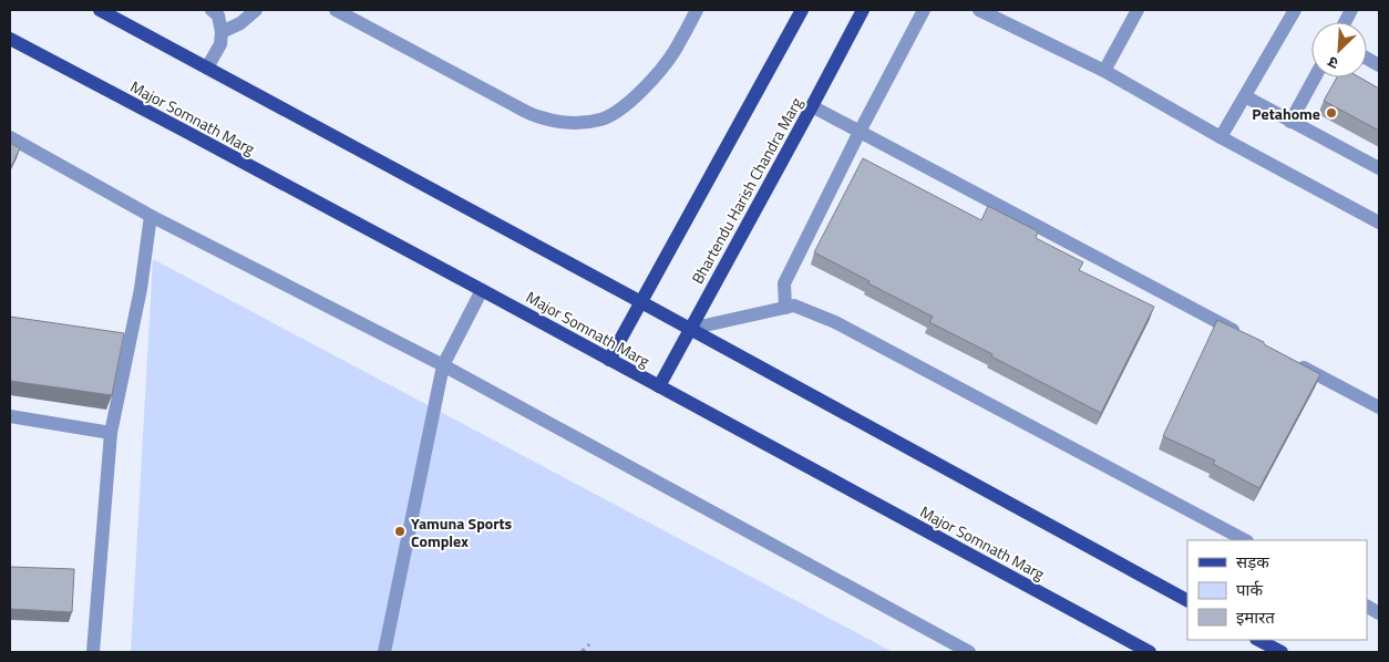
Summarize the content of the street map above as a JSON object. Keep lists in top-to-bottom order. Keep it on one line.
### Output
{"streets":{"main road":["Major Somnath Marg","Bhartendu Harish Chandra Marg"]},"crossings":[["Major Somnath Marg","Bhartendu Harish Chandra Marg"]],"places":["Petahome","Yamuna Sports Complex"],"legend":["सड़क","पार्क","इमारत"],"north":"bottom left"}
